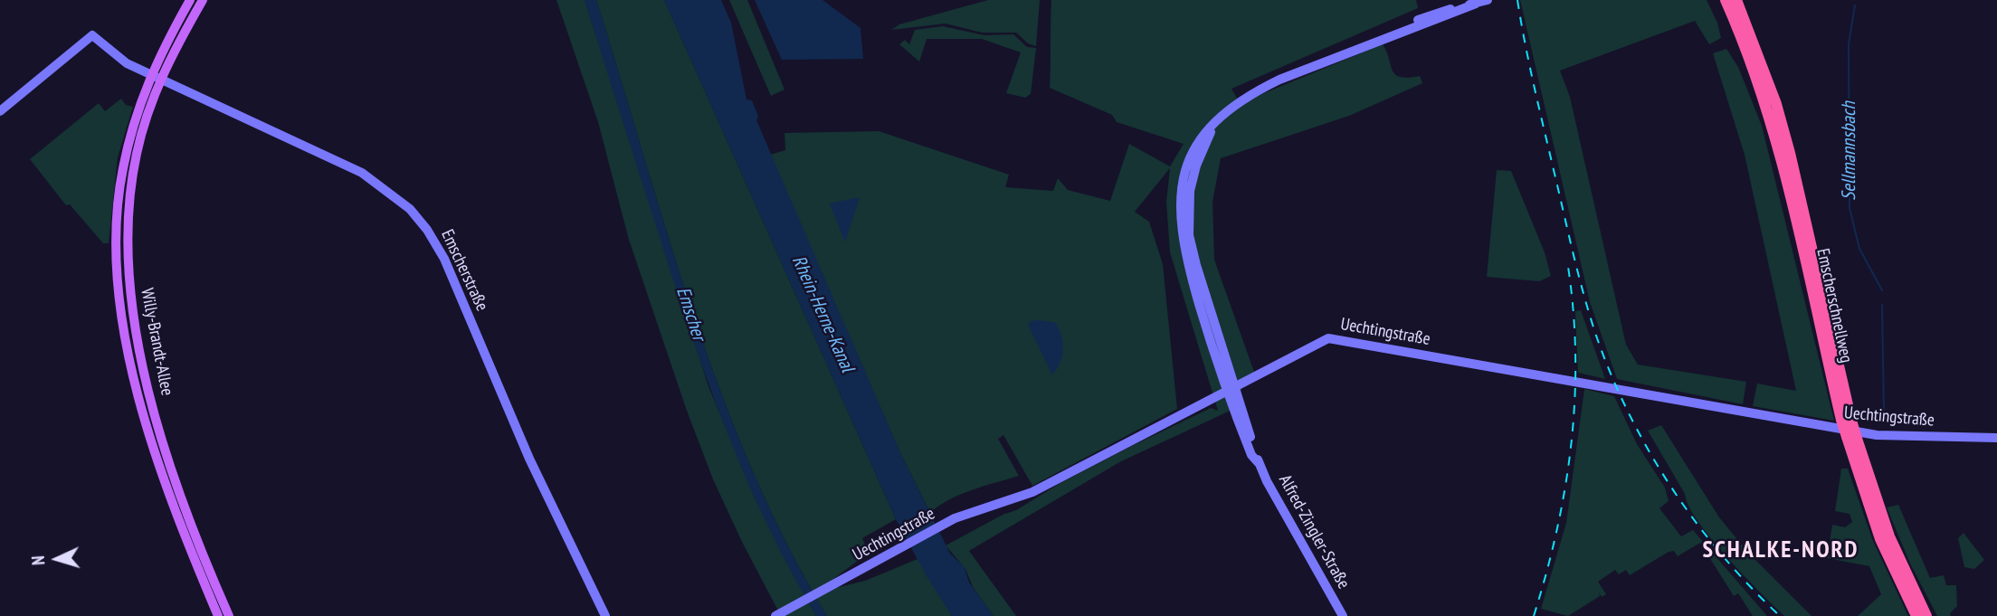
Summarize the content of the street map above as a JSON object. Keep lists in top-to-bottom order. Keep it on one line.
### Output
{"streets":{"highway":["Emscherschnellweg"],"main road":["Willy-Brandt-Allee"],"street":["Emscherstraße","Uechtingstraße","Alfred-Zingler-Straße"]},"crossings":[["Emscherstraße","Willy-Brandt-Allee"],["Uechtingstraße","Alfred-Zingler-Straße"]],"districts":["SCHALKE-NORD"],"water":["Sellmannsbach","Emscher","Rhein-Herne-Kanal"],"north":"left"}
